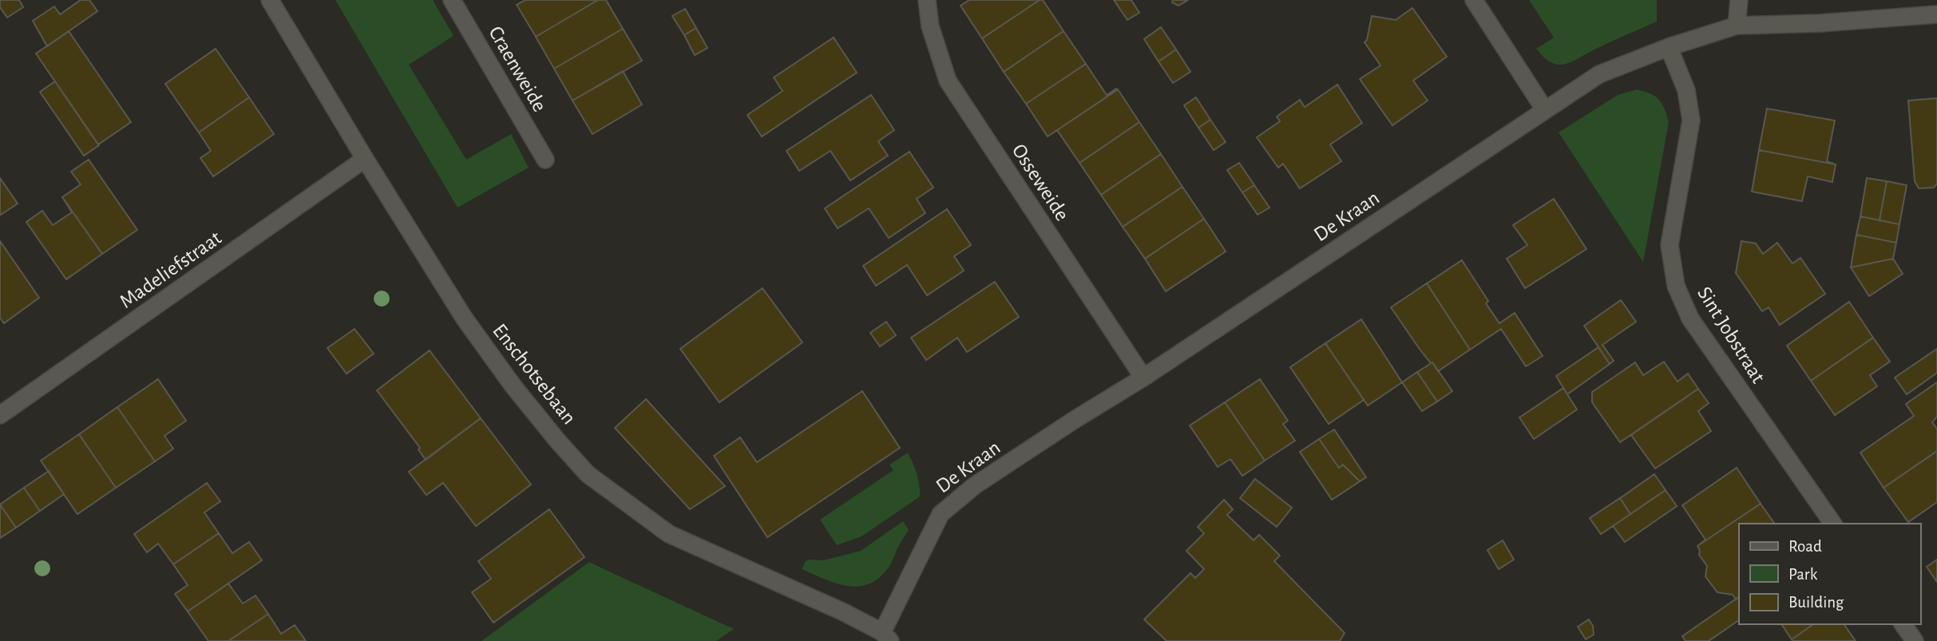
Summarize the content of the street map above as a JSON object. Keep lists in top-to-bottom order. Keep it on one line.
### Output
{"streets":{"street":["Craenweide","Osseweide","De Kraan","Madeliefstraat","Sint Jobstraat","Enschotsebaan"]},"crossings":[["Osseweide","De Kraan"],["De Kraan","Sint Jobstraat"],["De Kraan","Enschotsebaan"],["Madeliefstraat","Enschotsebaan"]],"legend":["Road","Park","Building"]}
